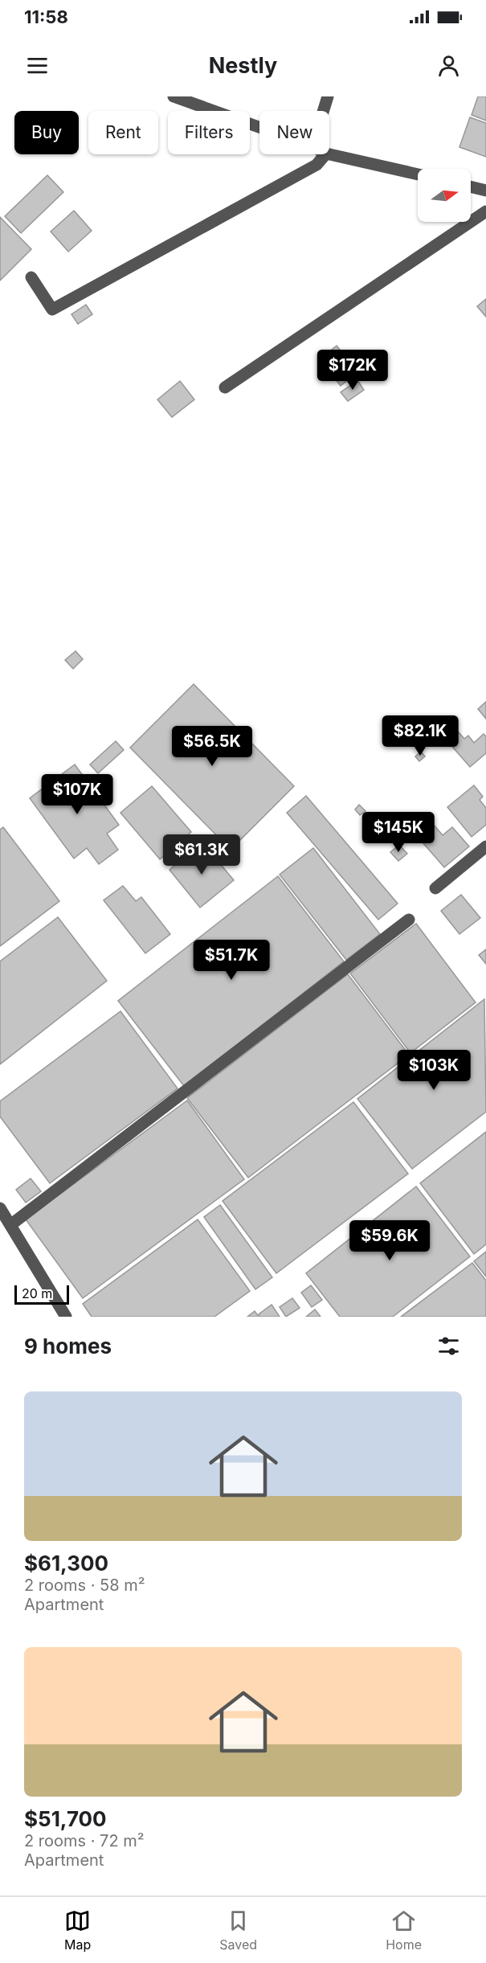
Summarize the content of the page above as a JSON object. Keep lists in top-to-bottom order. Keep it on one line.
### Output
{"scale_bar":"20 m","north":"right","page":{"status":"11:58","header":"Nestly","chip":["Buy","Rent","Filters","New"],"price":["$172K","$82.1K","$56.5K","$107K","$145K","$61.3K","$51.7K","$103K","$59.6K"],"scale":"20 m","heading":"9 homes","list":[{"name":"$61,300","note":"2 rooms · 58 m² · Apartment"},{"name":"$51,700","note":"2 rooms · 72 m² · Apartment"}],"tabs":["Map","Saved","Home"]}}
